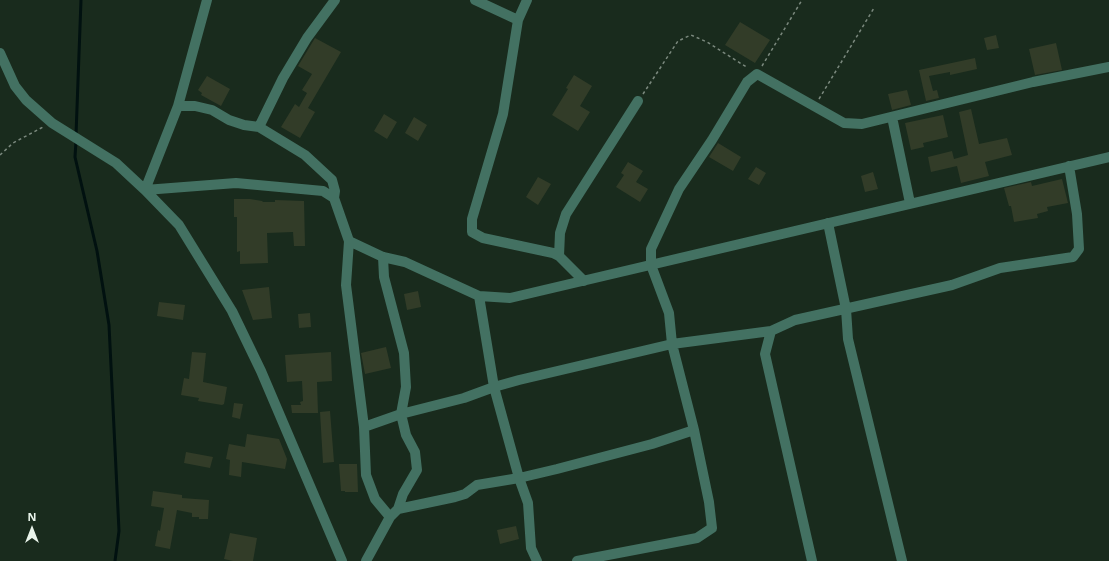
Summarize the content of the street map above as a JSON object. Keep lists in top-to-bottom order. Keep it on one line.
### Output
{"north":"top"}
